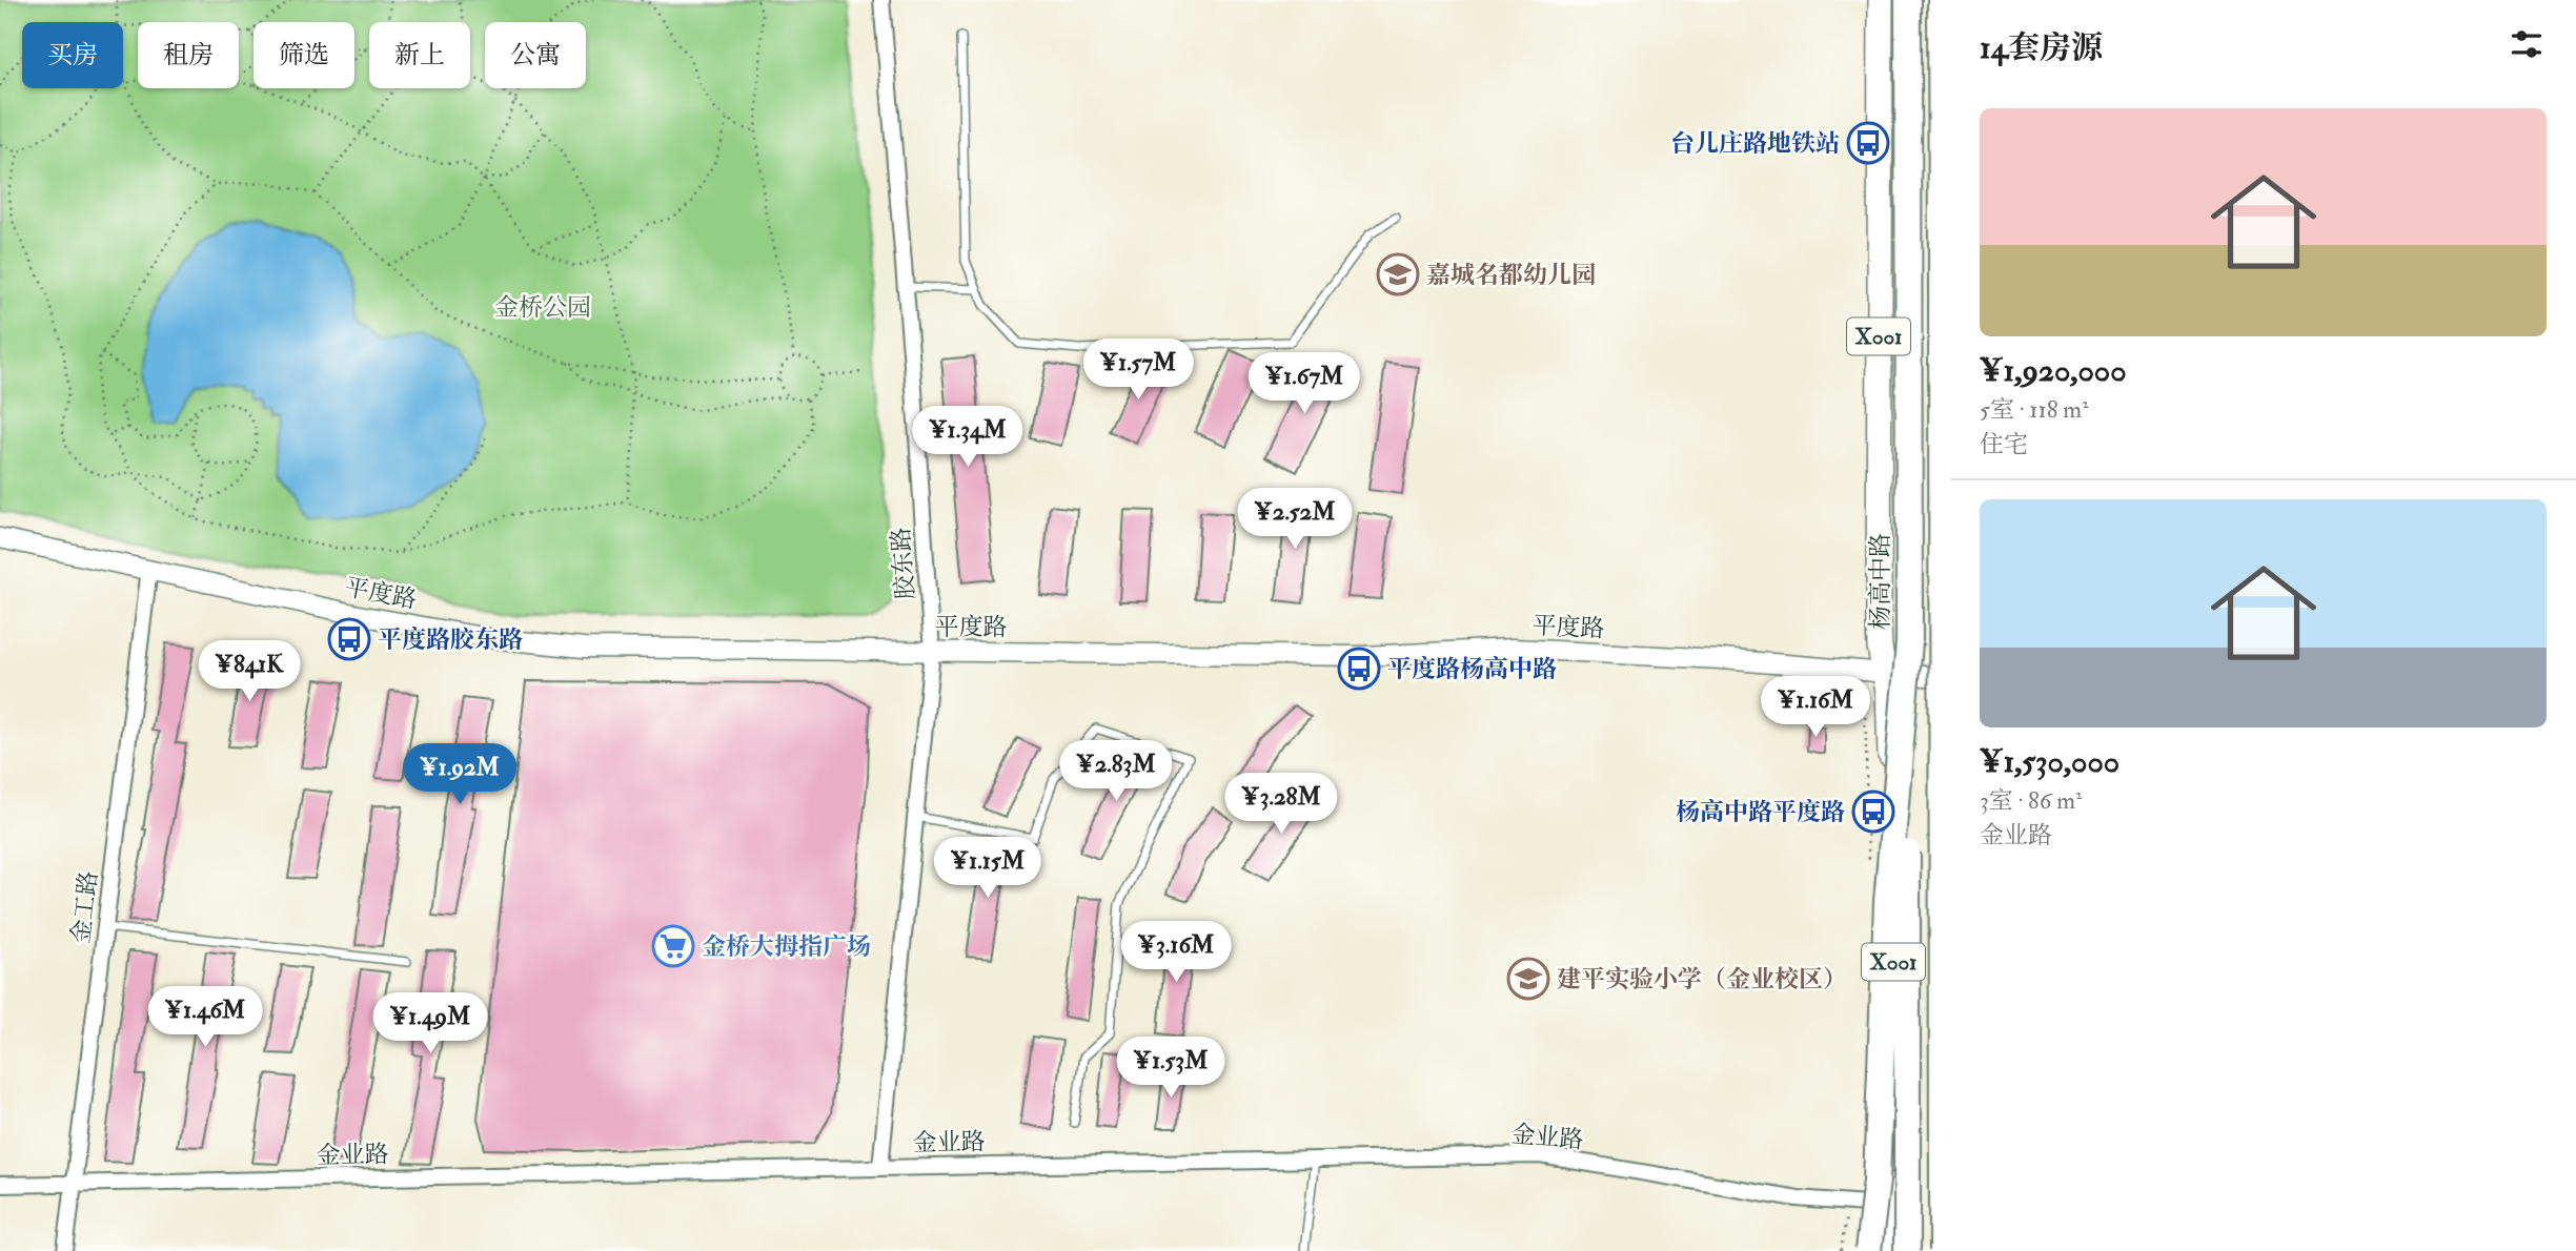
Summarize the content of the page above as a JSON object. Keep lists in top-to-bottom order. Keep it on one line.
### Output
{"streets":{"highway":["X001","杨高中路"],"street":["胶东路","平度路","金工路","金业路"]},"crossings":[["胶东路","平度路"],["胶东路","金业路"],["杨高中路","平度路"],["杨高中路","金业路"],["平度路","金工路"],["金工路","金业路"]],"parks":["金桥公园"],"places":{"bus stop":["台儿庄路地铁站","平度路胶东路","平度路杨高中路","杨高中路平度路"],"school or university":["嘉城名都幼儿园","建平实验小学（金业校区）"],"supermarket":["金桥大拇指广场"]},"page":{"heading":"14套房源","chip":["买房","租房","筛选","新上","公寓"],"list":[{"name":"¥1,920,000","note":"5室 · 118 m² · 住宅"},{"name":"¥1,530,000","note":"3室 · 86 m² · 金业路"}],"price":["¥1.57M","¥1.67M","¥1.34M","¥2.52M","¥841K","¥1.16M","¥2.83M","¥1.92M","¥3.28M","¥1.15M","¥3.16M","¥1.46M","¥1.49M","¥1.53M"]}}
